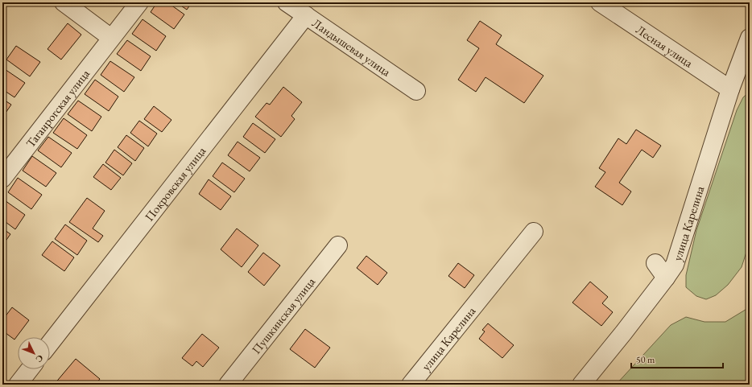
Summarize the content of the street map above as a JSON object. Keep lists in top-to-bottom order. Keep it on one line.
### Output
{"streets":{"street":["Лесная улица","Ландышевая улица","Таганрогская улица","Покровская улица","улица Карелина","Пушкинская улица"]},"crossings":[["Лесная улица","улица Карелина"],["Ландышевая улица","Покровская улица"]],"scale_bar":"50 m","north":"bottom right"}
